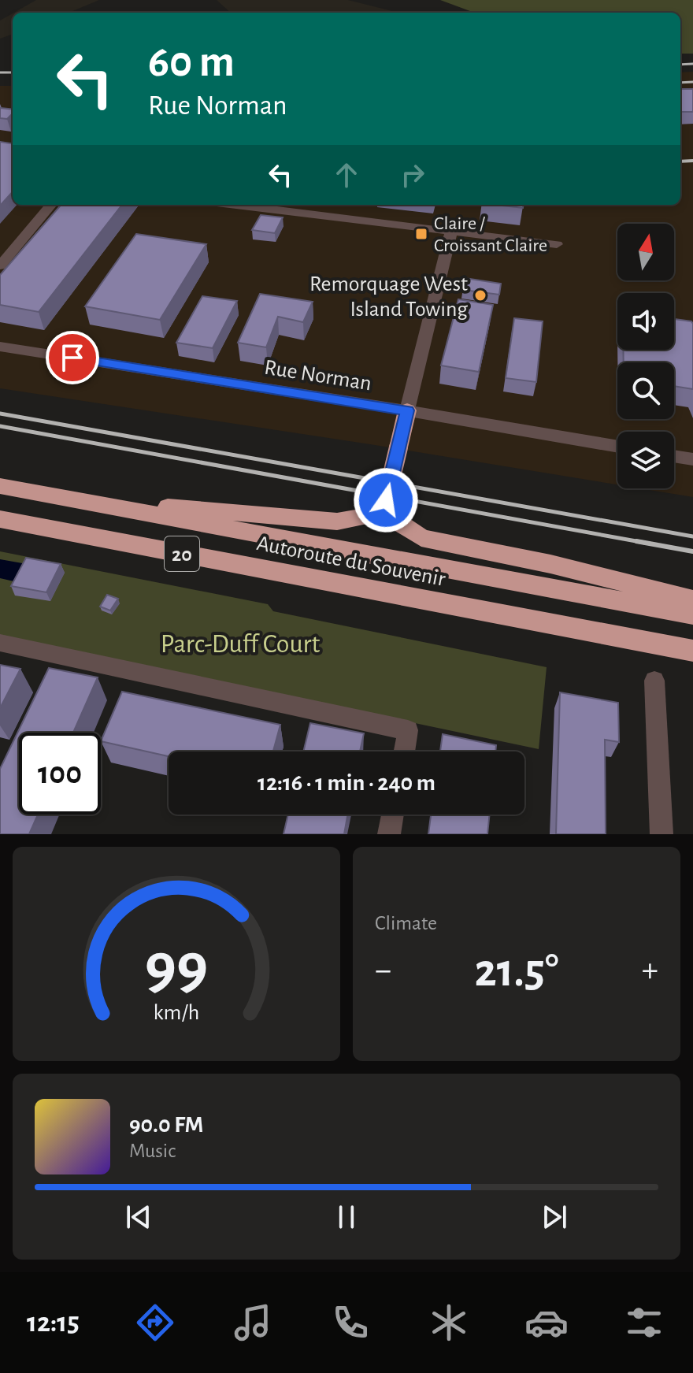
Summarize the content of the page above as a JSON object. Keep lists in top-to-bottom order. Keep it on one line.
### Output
{"streets":{"highway":["20","Autoroute du Souvenir"],"street":["Rue Norman"]},"parks":["Parc-Duff Court"],"places":{"transit":["Claire / Croissant Claire"],"other":["Remorquage West Island Towing"]},"north":"top","page":{"turn":["60 m","Rue Norman"],"limit":"100","trip":"12:16 · 1 min · 240 m","tile":"Climate","heat":["−","21.5°","+"],"song":["90.0 FM","Music"],"tabs":"12:15","gauge":["99","km/h"]}}
